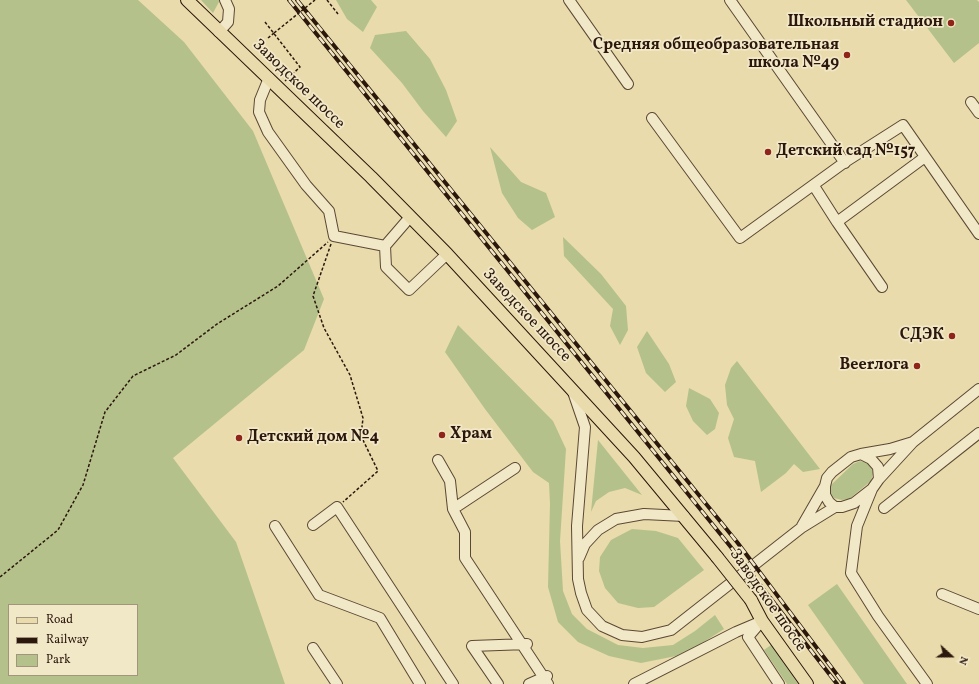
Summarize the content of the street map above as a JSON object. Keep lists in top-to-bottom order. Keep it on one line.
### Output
{"streets":{"main road":["Заводское шоссе"]},"places":["Школьный стадион","Средняя общеобразовательная школа №49","Детский сад №157","СДЭК","Beerлога","Храм","Детский дом №4"],"legend":["Road","Railway","Park"],"north":"right"}
